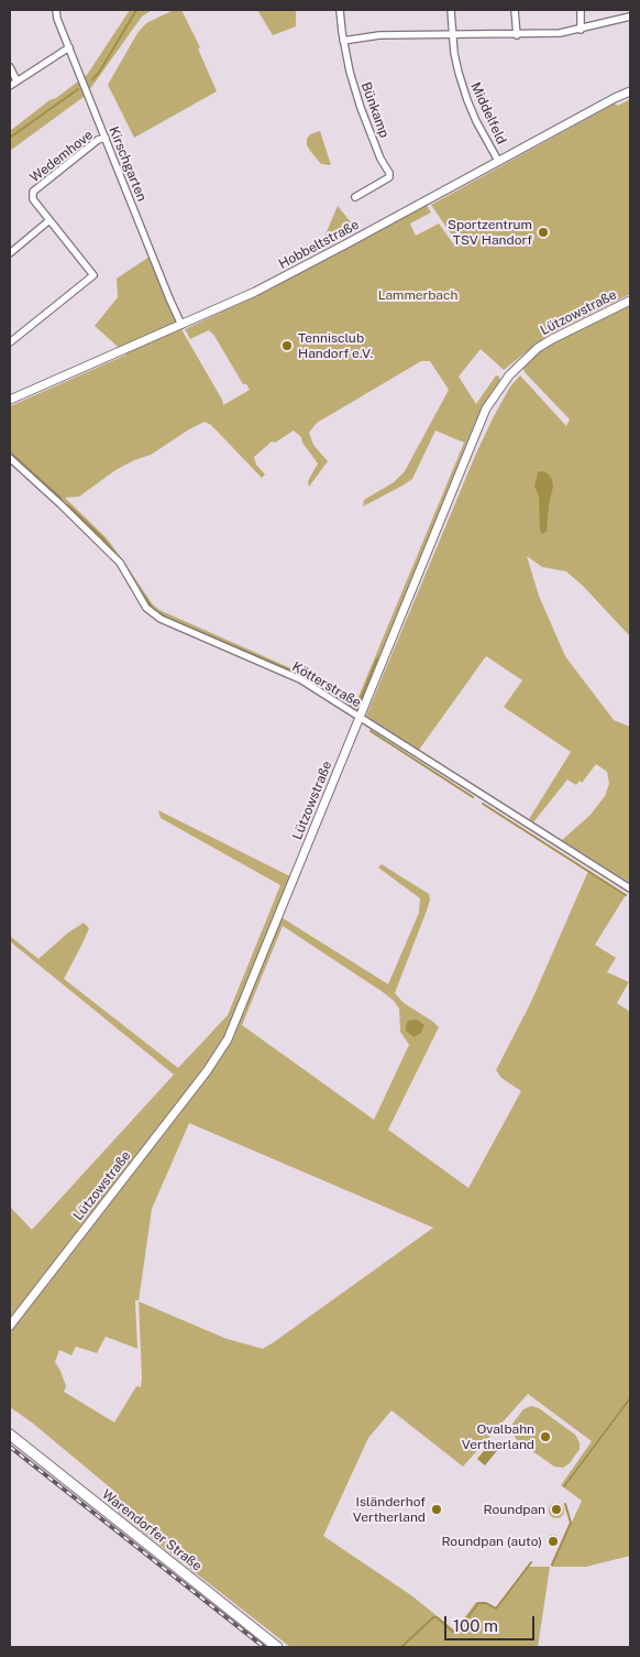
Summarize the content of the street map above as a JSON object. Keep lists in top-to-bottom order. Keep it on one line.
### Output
{"streets":{"main road":["Warendorfer Straße"],"street":["Bünkamp","Middelfeld","Wedemhove","Kirschgarten","Hobbeltstraße","Lützowstraße","Kötterstraße"]},"crossings":[["Middelfeld","Hobbeltstraße"],["Wedemhove","Kirschgarten"],["Kirschgarten","Hobbeltstraße"],["Lützowstraße","Kötterstraße"]],"parks":["Lammerbach"],"places":["Sportzentrum TSV Handorf","Tennisclub Handorf e.V.","Ovalbahn Vertherland","Isländerhof Vertherland","Roundpan","Roundpan (auto)"],"scale_bar":"100 m"}
